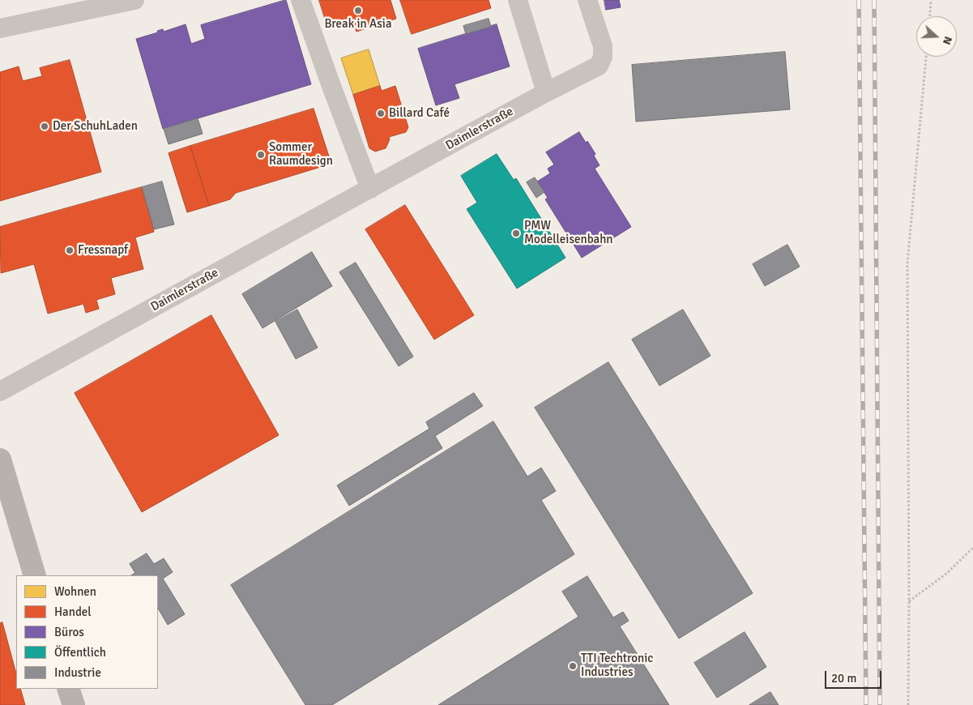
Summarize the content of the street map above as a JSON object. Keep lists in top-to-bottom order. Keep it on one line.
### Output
{"streets":{"street":["Daimlerstraße"]},"places":["Break in Asia","Billard Café","Der SchuhLaden","Sommer Raumdesign","PMW Modelleisenbahn","Fressnapf","TTI Techtronic Industries"],"legend":["Wohnen","Handel","Büros","Öffentlich","Industrie"],"scale_bar":"20 m","north":"right"}
